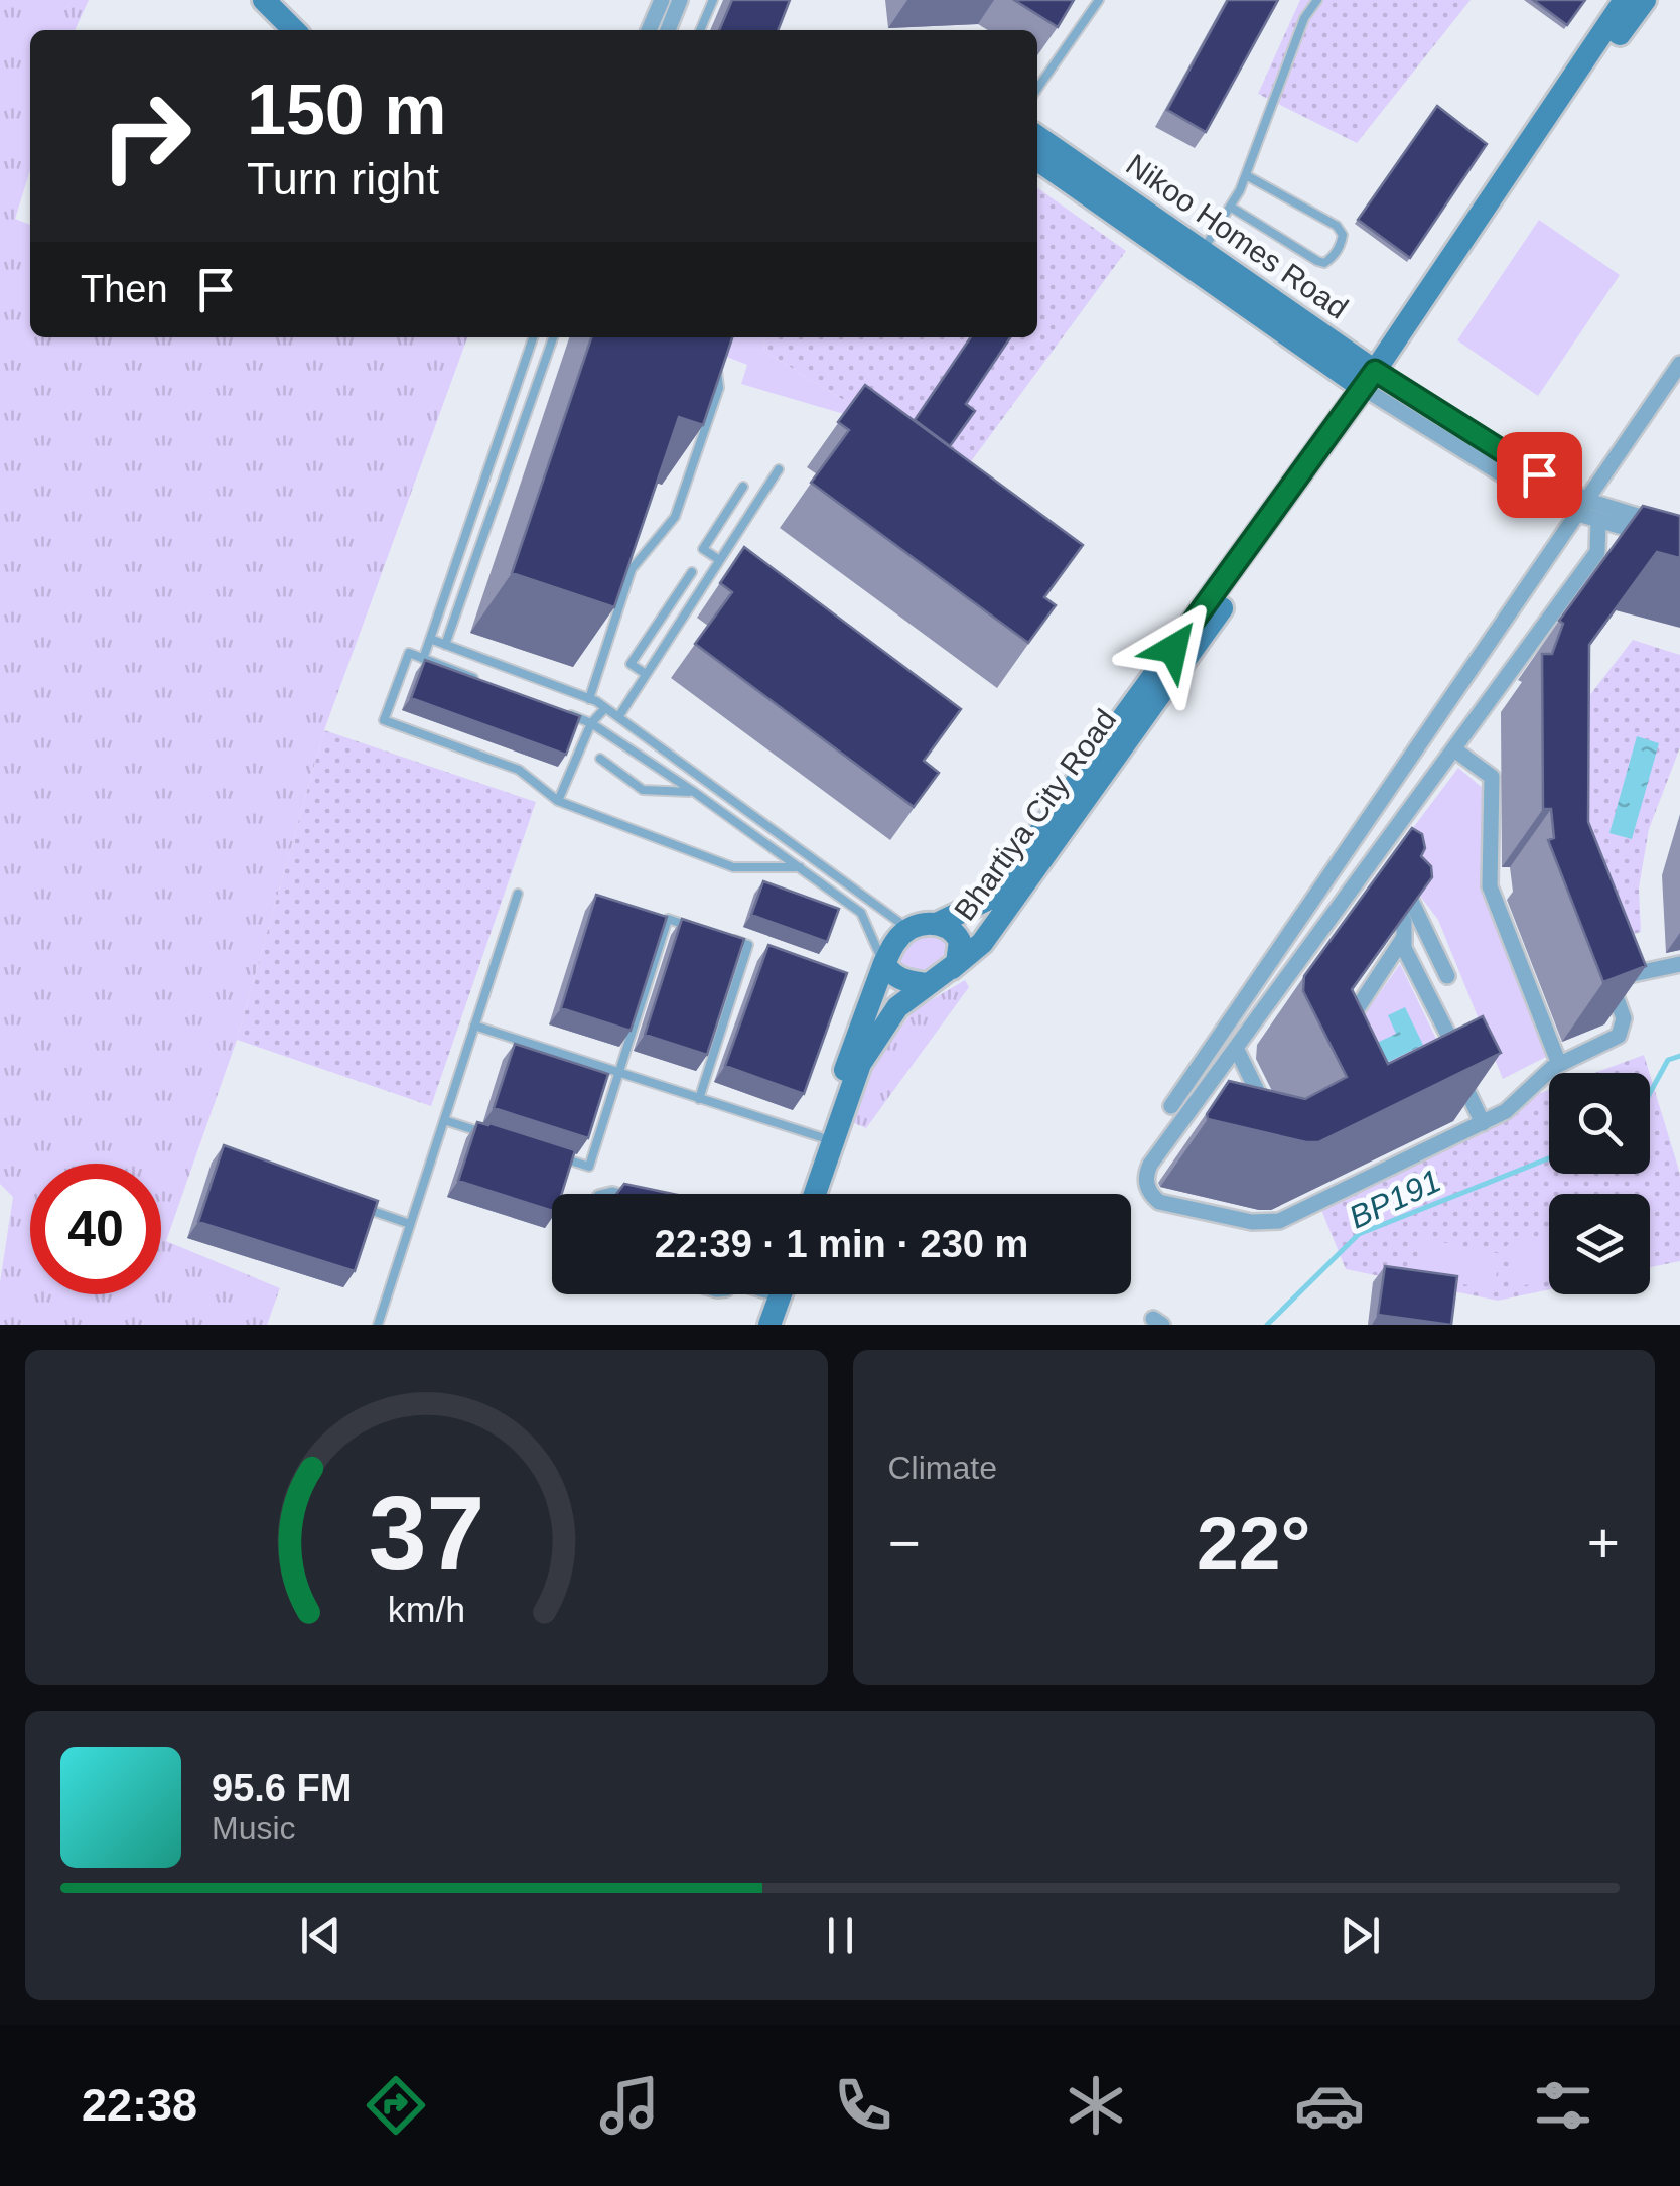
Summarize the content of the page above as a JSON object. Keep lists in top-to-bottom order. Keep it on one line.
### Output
{"streets":{"street":["Nikoo Homes Road","Bhartiya City Road"]},"crossings":[["Nikoo Homes Road","Bhartiya City Road"]],"water":["BP191"],"page":{"turn":["150 m","Turn right"],"then":"Then","limit":"40","trip":"22:39 · 1 min · 230 m","tile":"Climate","heat":["−","22°","+"],"song":["95.6 FM","Music"],"tabs":"22:38","gauge":["37","km/h"]}}
